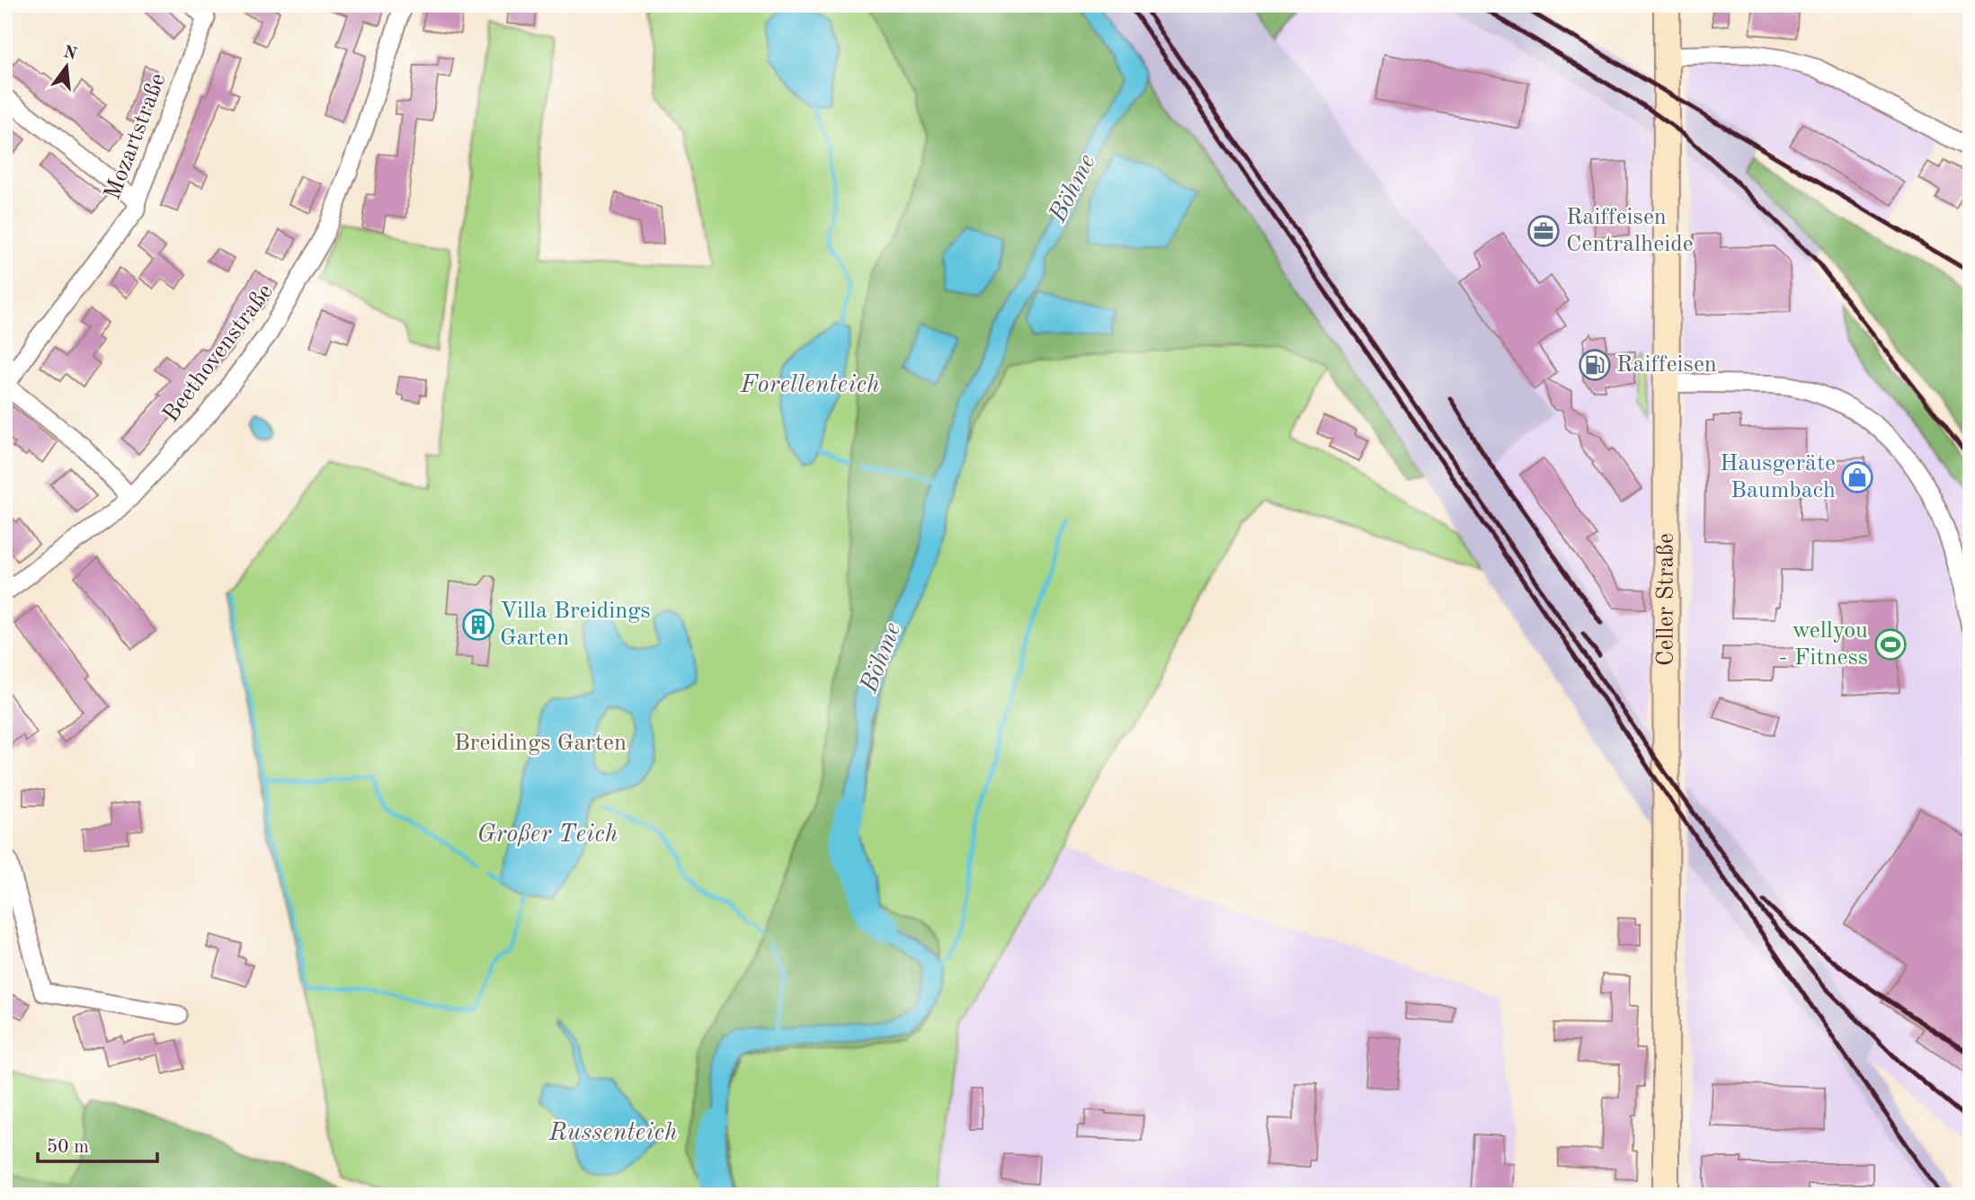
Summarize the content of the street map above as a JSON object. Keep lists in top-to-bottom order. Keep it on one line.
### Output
{"streets":{"main road":["Celler Straße"],"street":["Mozartstraße","Beethovenstraße"]},"water":["Böhme","Forellenteich","Großer Teich","Russenteich"],"parks":["Breidings Garten"],"places":{"office":["Raiffeisen Centralheide"],"fuel station":["Raiffeisen"],"shop":["Hausgeräte Baumbach"],"building":["Villa Breidings Garten"],"sports":["wellyou - Fitness"]},"scale_bar":"50 m","north":"top"}
